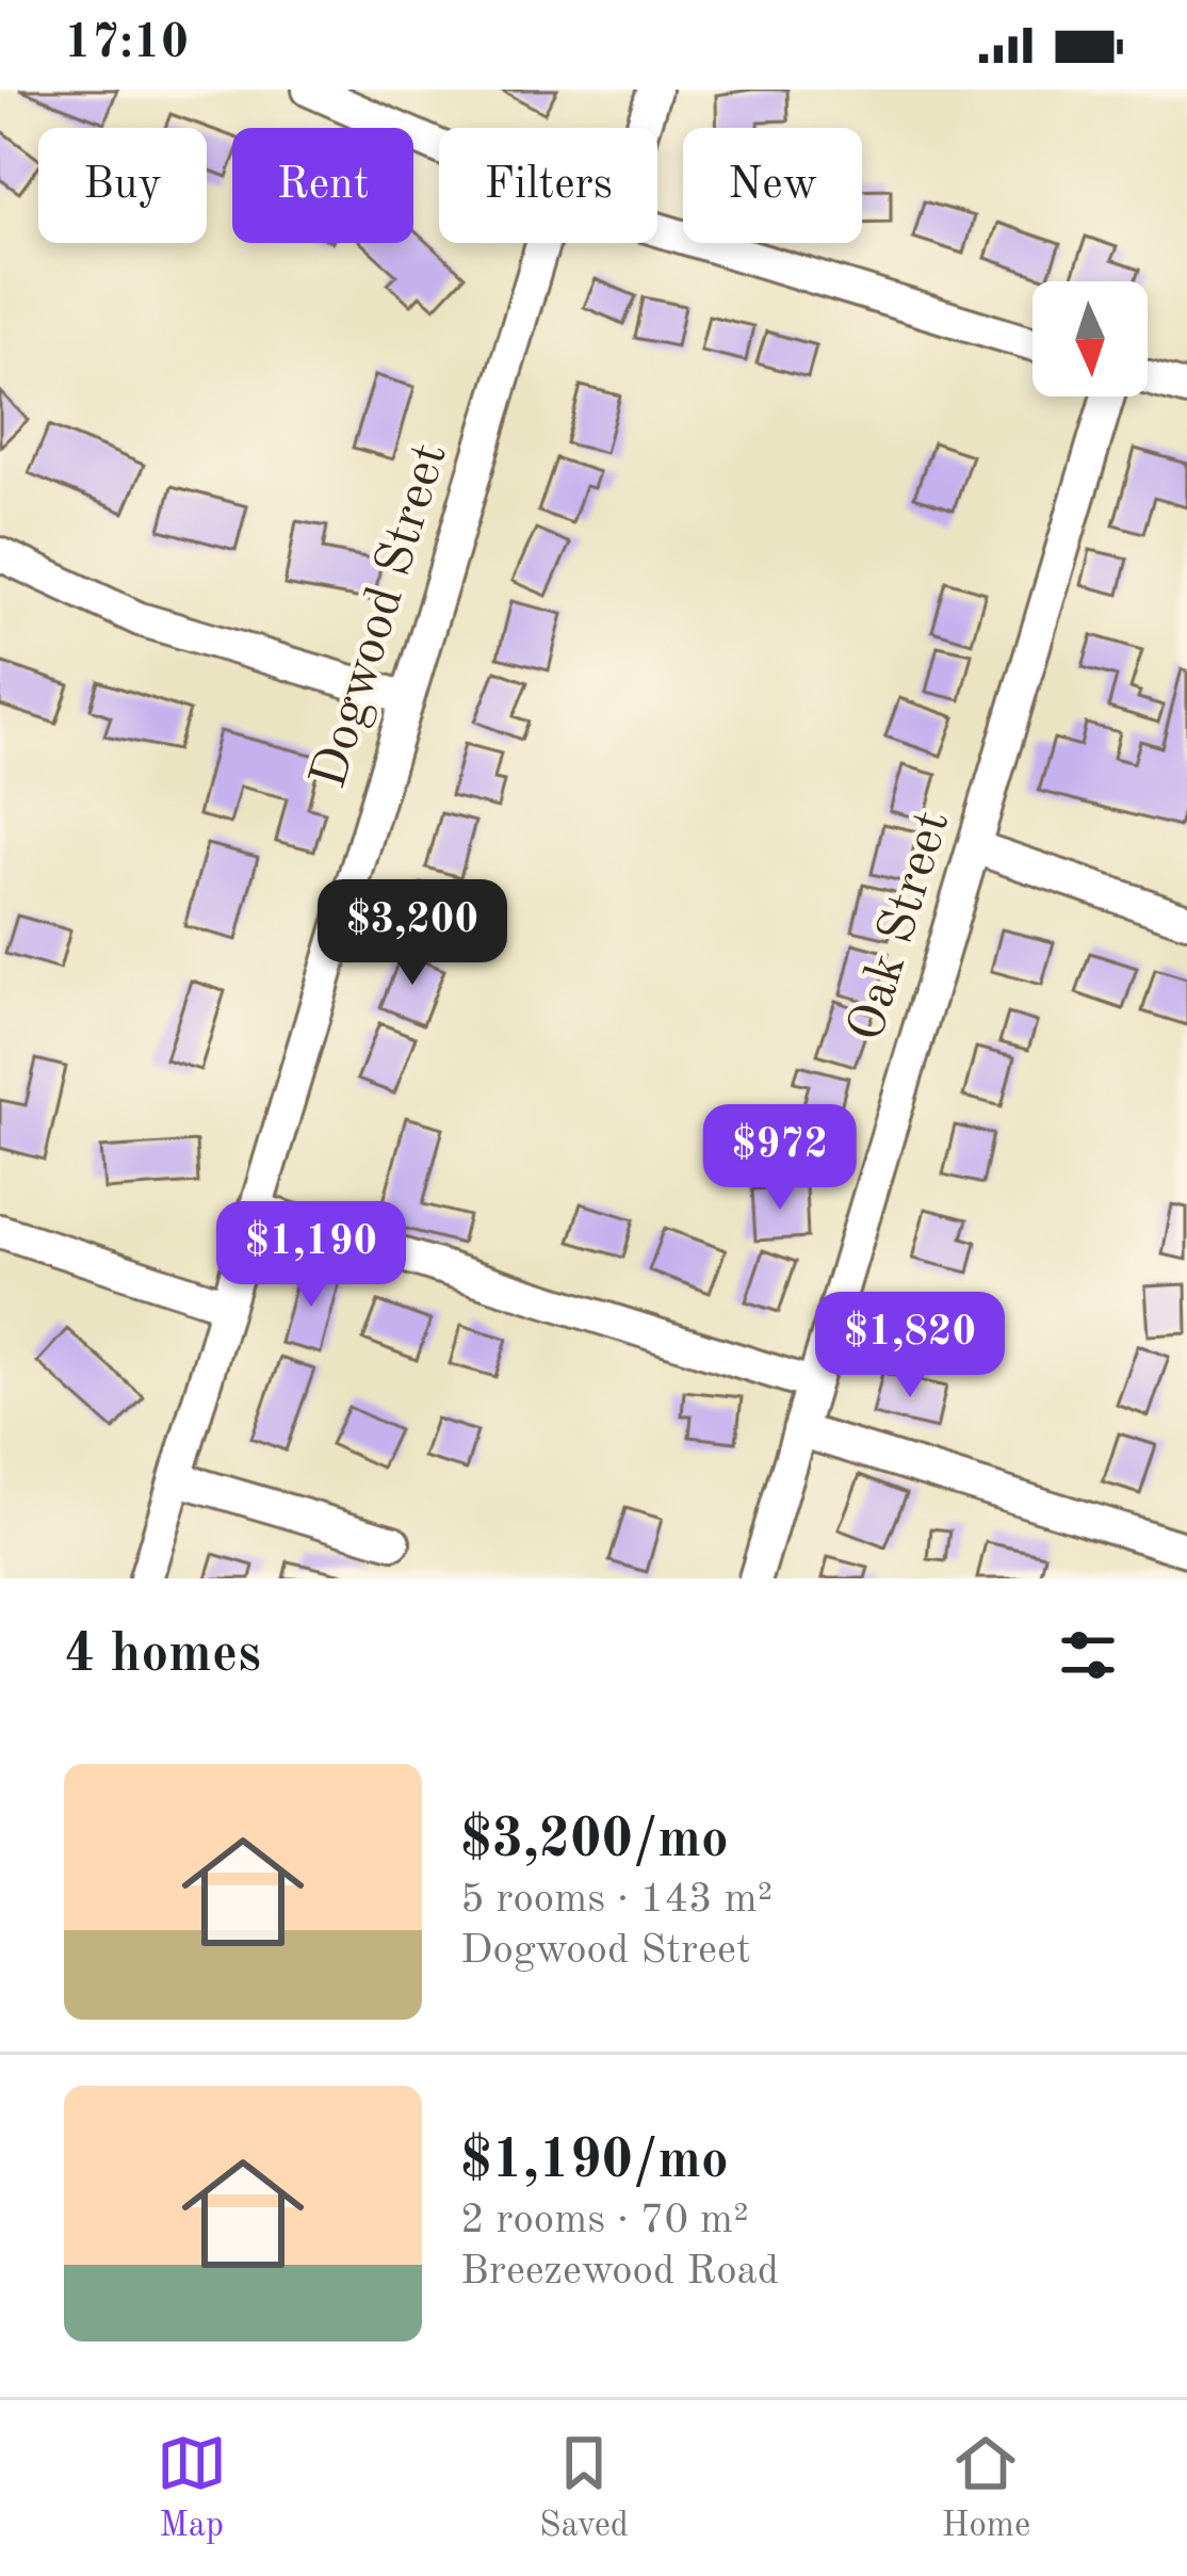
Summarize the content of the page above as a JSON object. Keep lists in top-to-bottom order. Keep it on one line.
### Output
{"streets":{"street":["Dogwood Street","Oak Street"]},"north":"bottom","page":{"status":"17:10","chip":["Buy","Rent","Filters","New"],"price":["$3,200","$972","$1,190","$1,820"],"heading":"4 homes","list":[{"name":"$3,200/mo","note":"5 rooms · 143 m² · Dogwood Street"},{"name":"$1,190/mo","note":"2 rooms · 70 m² · Breezewood Road"}],"tabs":["Map","Saved","Home"]}}
